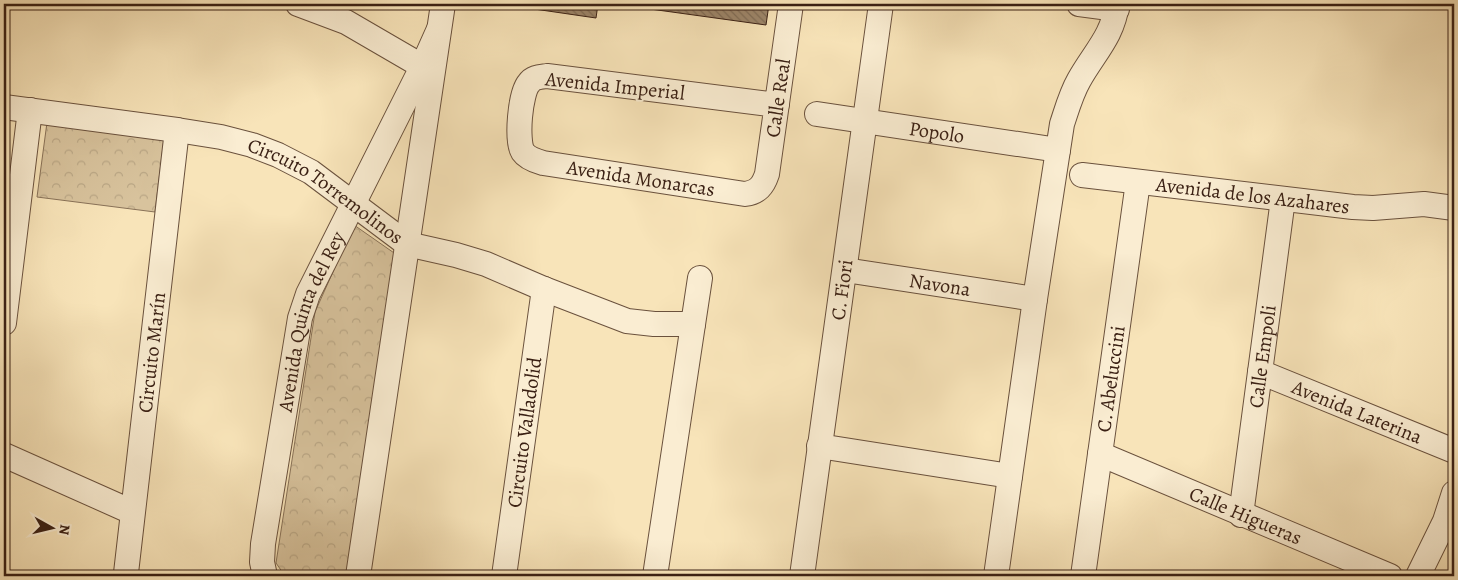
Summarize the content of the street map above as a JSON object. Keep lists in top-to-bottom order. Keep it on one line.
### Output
{"streets":{"street":["Avenida Imperial","Calle Real","Popolo","Avenida Monarcas","Circuito Torremolinos","Avenida de los Azahares","Navona","C. Fiori","Avenida Quinta del Rey","Circuito Marín","Calle Empoli","C. Abeluccini","Avenida Laterina","Circuito Valladolid","Calle Higueras"]},"crossings":[["Avenida Imperial","Calle Real"],["Avenida Imperial","Avenida Monarcas"],["Calle Real","Avenida Monarcas"],["Popolo","C. Fiori"],["Circuito Torremolinos","Avenida Quinta del Rey"],["Circuito Torremolinos","Circuito Marín"],["Circuito Torremolinos","Circuito Valladolid"],["Avenida de los Azahares","Calle Empoli"],["Avenida de los Azahares","C. Abeluccini"],["Navona","C. Fiori"],["Calle Empoli","Avenida Laterina"],["Calle Empoli","Calle Higueras"],["C. Abeluccini","Calle Higueras"]],"north":"right"}
